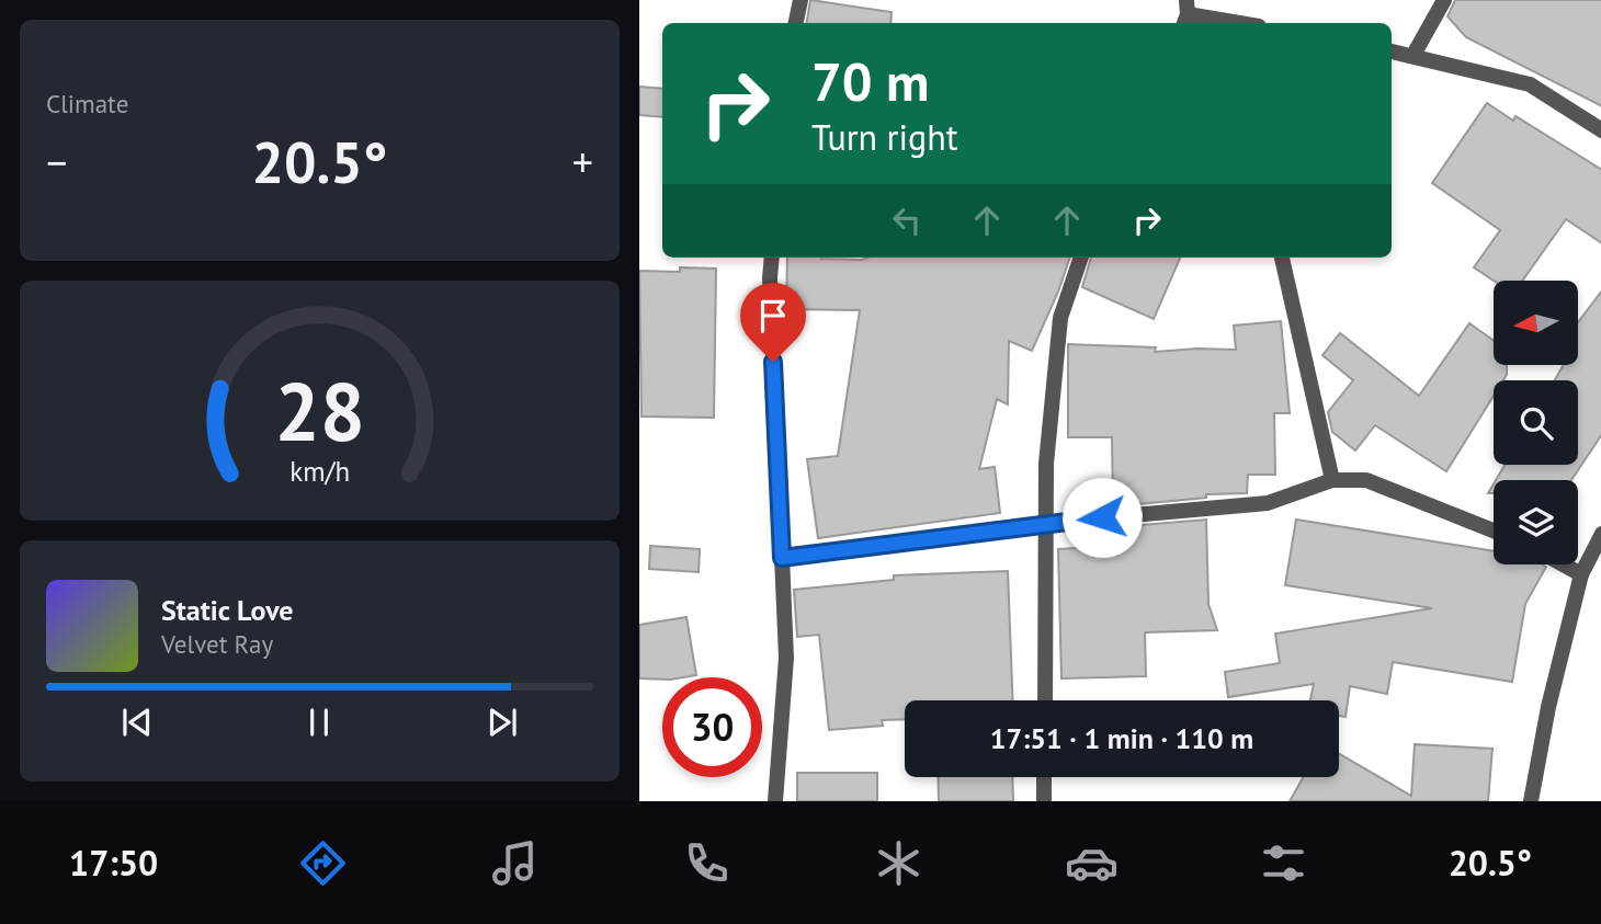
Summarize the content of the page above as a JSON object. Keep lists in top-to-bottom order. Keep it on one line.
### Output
{"north":"left","page":{"tile":"Climate","turn":["70 m","Turn right"],"heat":["−","20.5°","+"],"song":["Static Love","Velvet Ray"],"limit":"30","trip":"17:51 · 1 min · 110 m","tabs":["17:50","20.5°"],"gauge":["28","km/h"]}}
